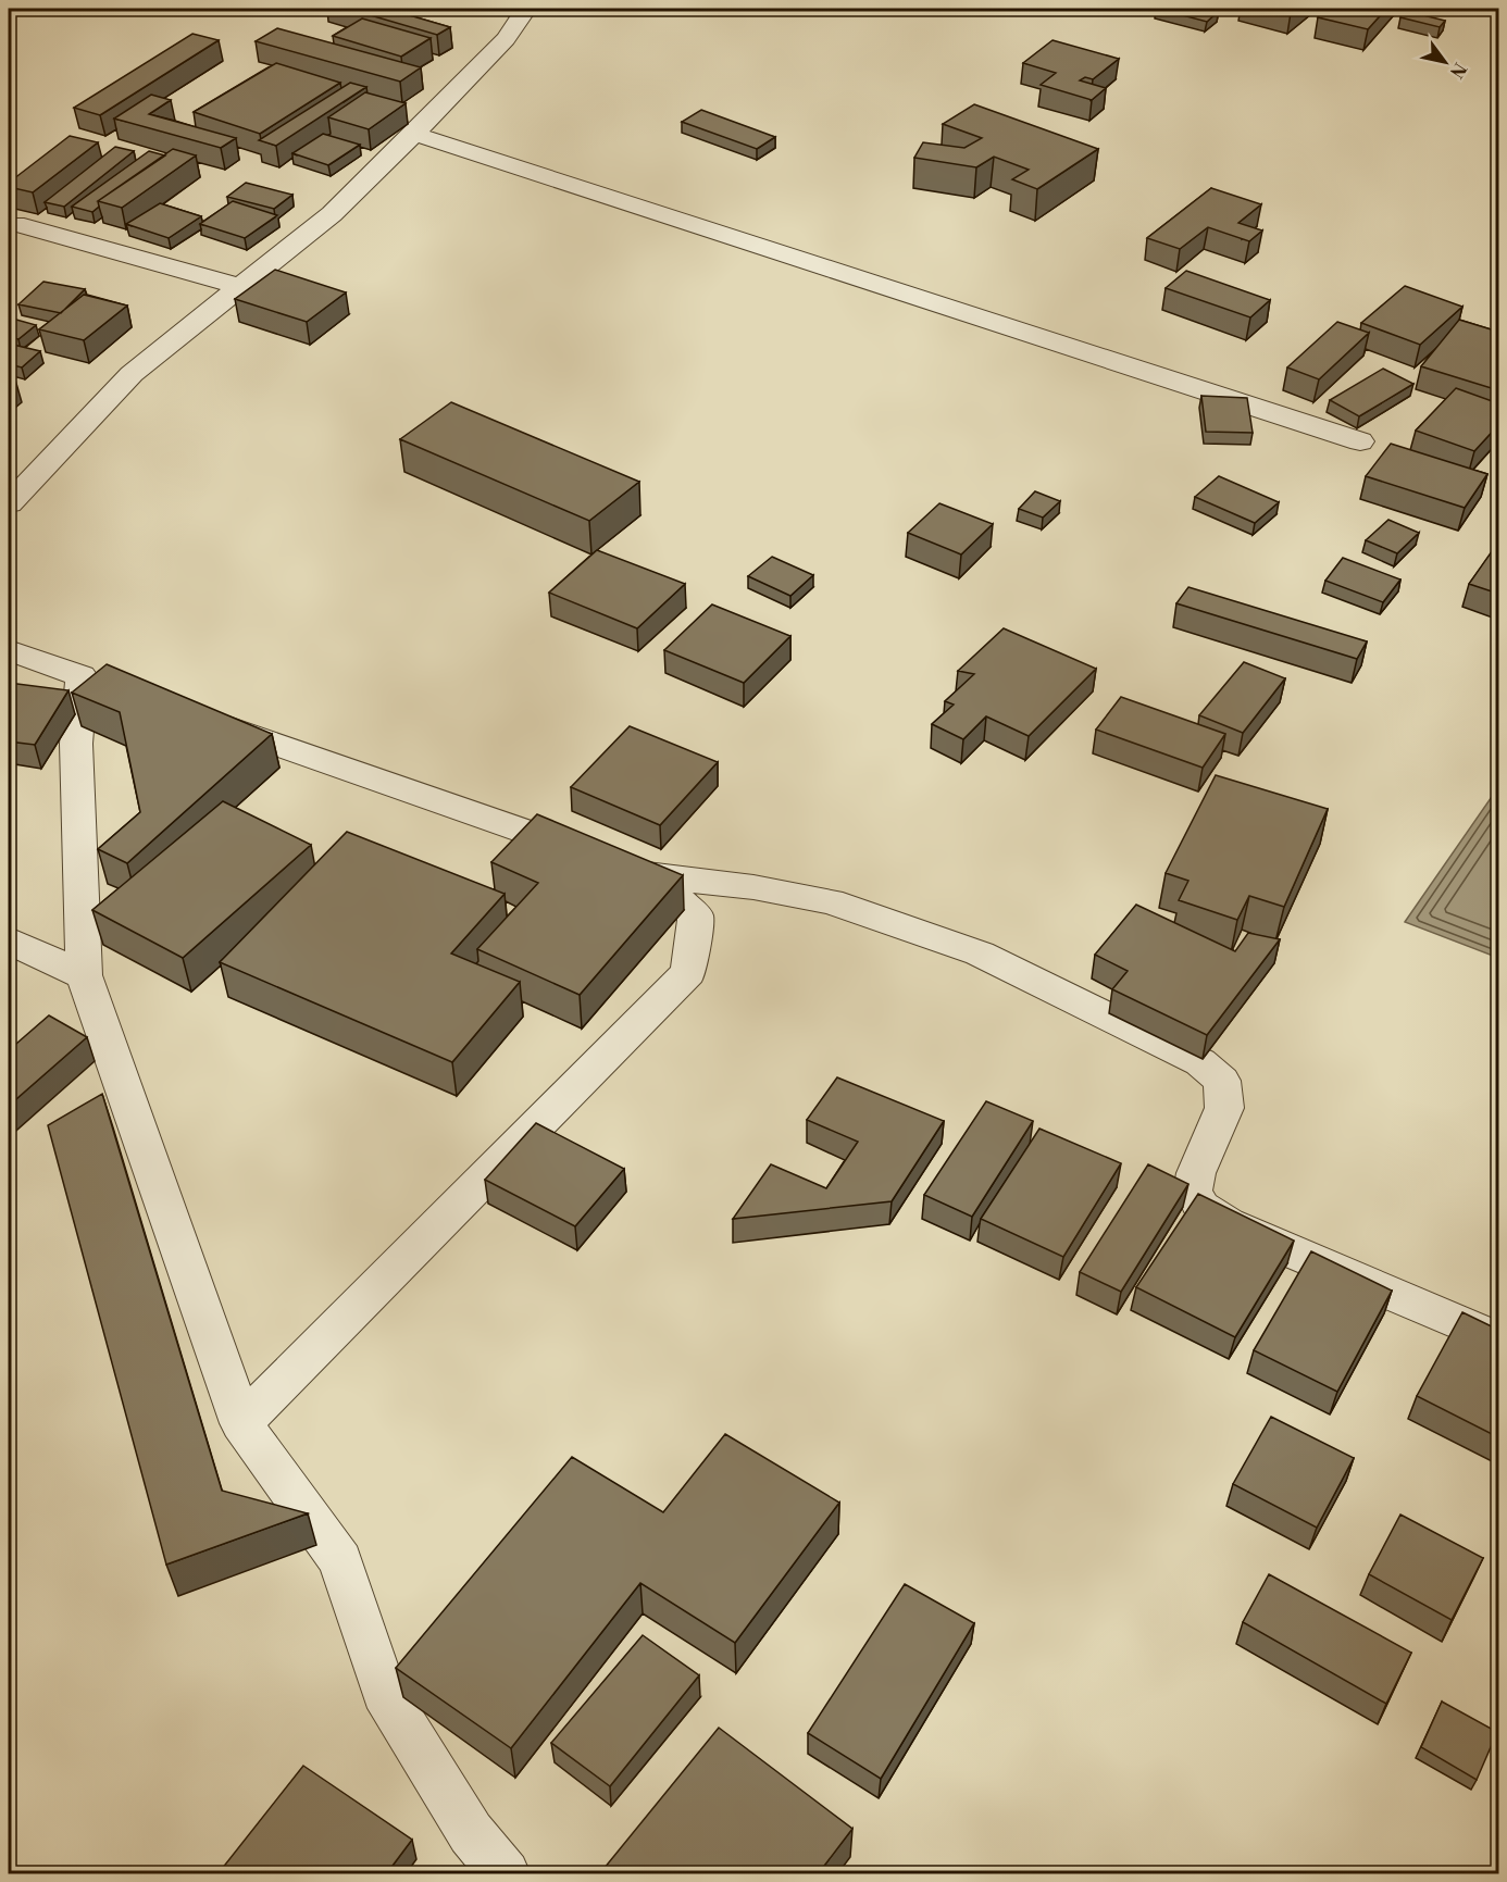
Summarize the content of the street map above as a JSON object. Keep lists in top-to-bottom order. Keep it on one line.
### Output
{"north":"bottom right"}
